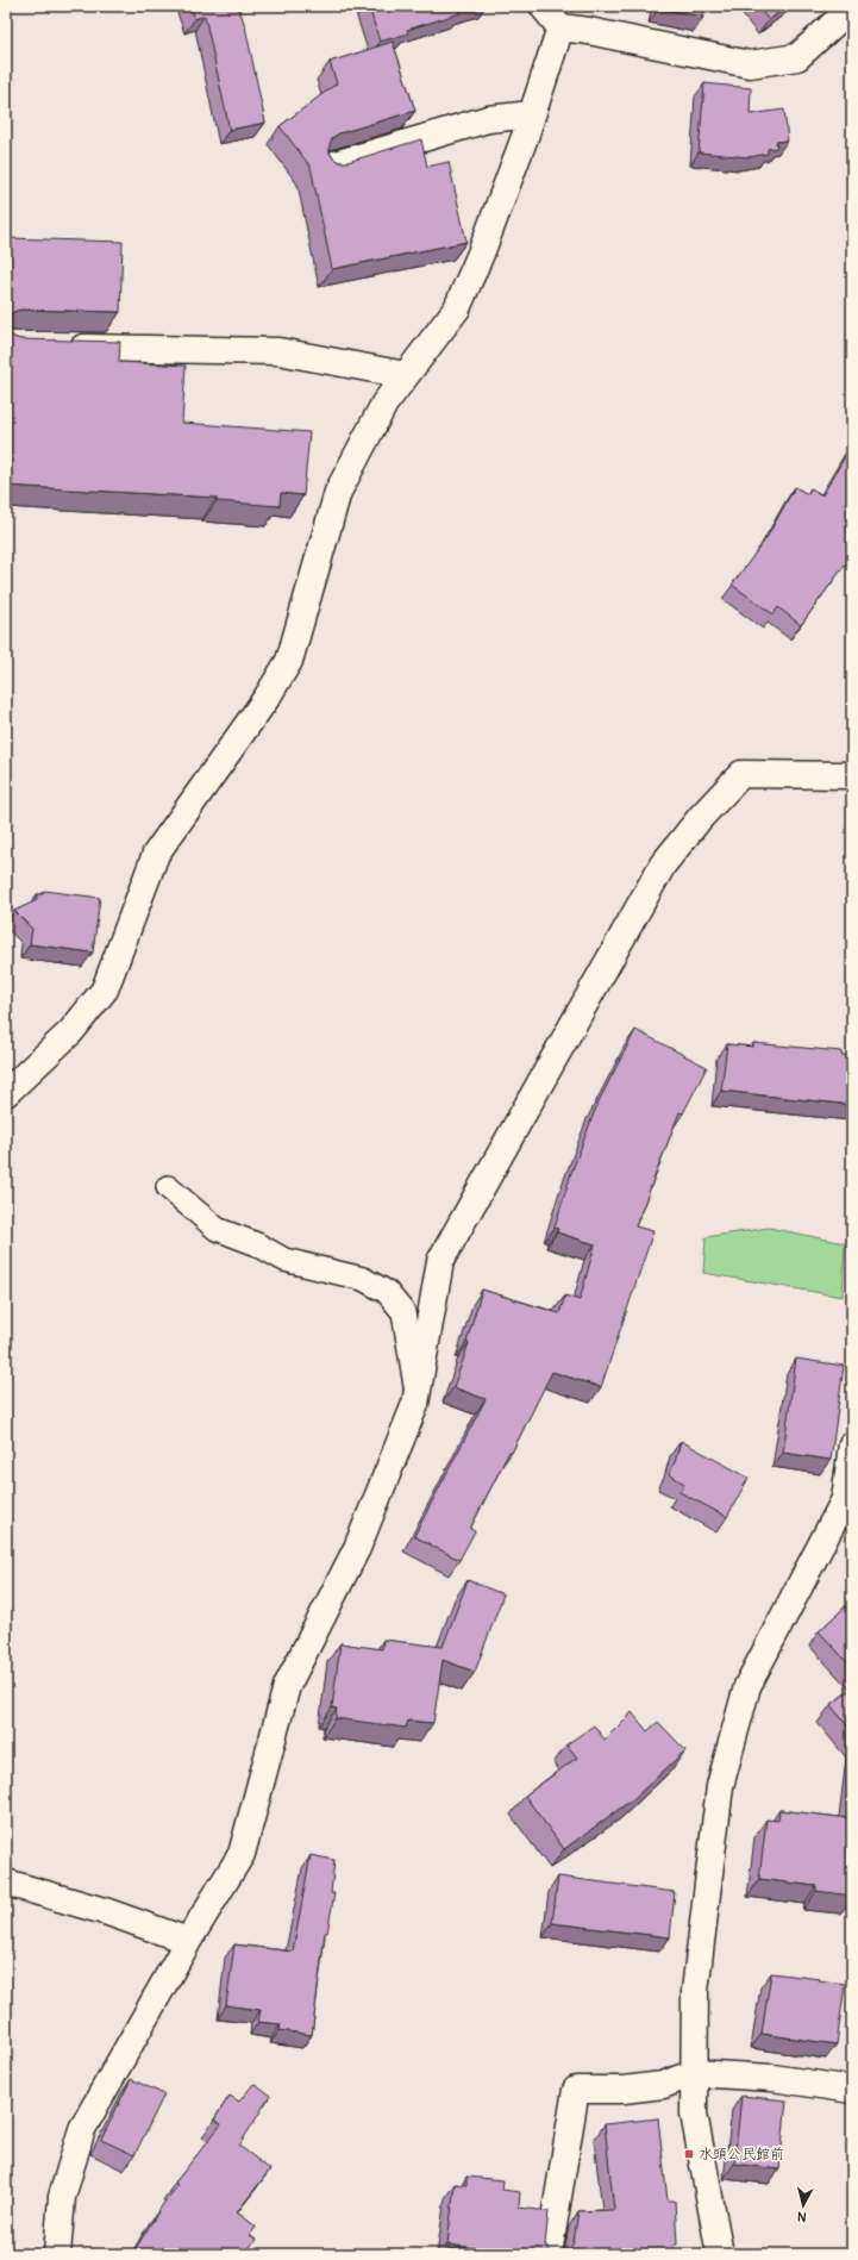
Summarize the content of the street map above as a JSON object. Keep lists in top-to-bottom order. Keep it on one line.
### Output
{"places":{"transit":["水頭公民館前"]},"north":"bottom"}
